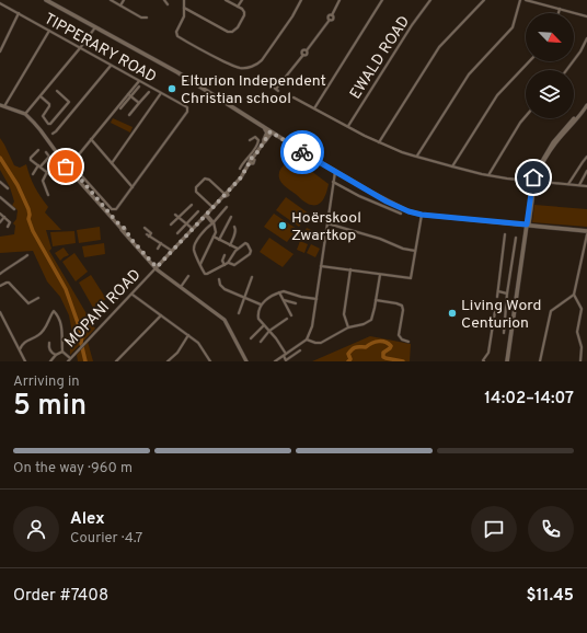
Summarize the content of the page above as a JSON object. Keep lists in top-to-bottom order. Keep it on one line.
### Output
{"streets":{"street":["TIPPERARY ROAD","EWALD ROAD","MOPANI ROAD"]},"places":["Elturion Independent Christian school","Hoërskool Zwartkop","Living Word Centurion"],"north":"bottom right","page":{"heading":["5 min","Arriving in","14:02–14:07"],"panel":["Alex","Courier · 4.7","Order #7408","$11.45"],"bar":"On the way · 960 m"}}
